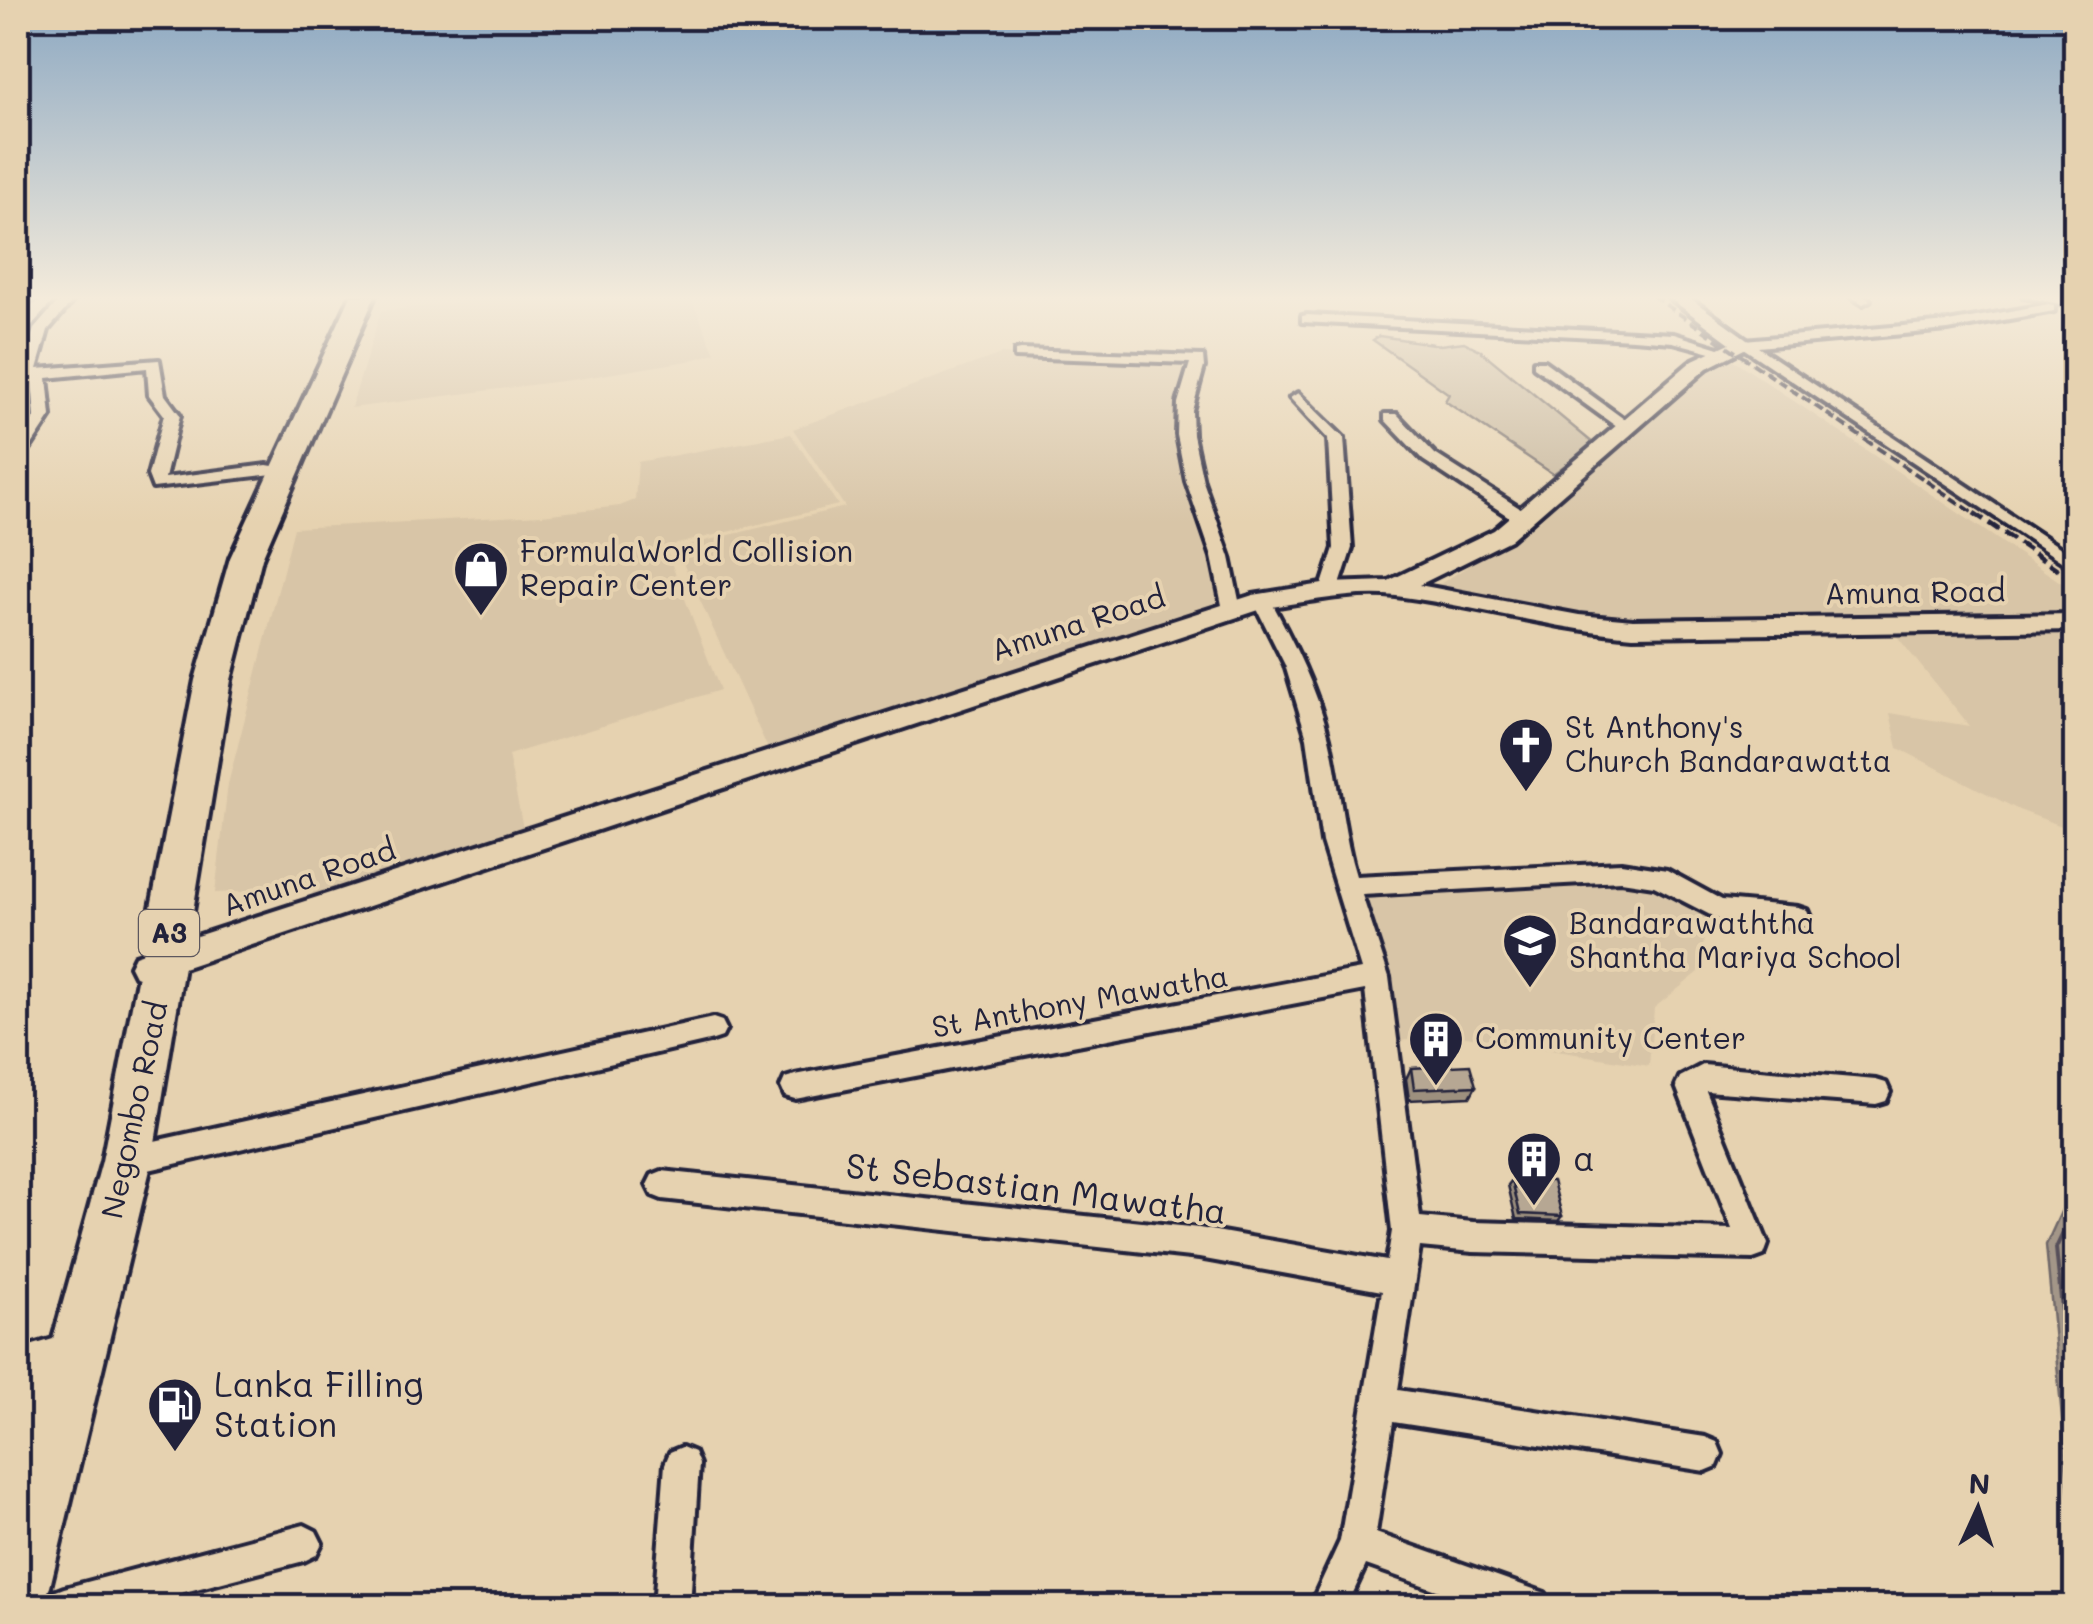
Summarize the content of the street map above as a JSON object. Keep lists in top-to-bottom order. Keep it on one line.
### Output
{"streets":{"highway":["A3","Negombo Road"],"street":["Amuna Road","St Anthony Mawatha","St Sebastian Mawatha"]},"crossings":[["Amuna Road","Negombo Road"]],"places":{"shop":["FormulaWorld Collision Repair Center"],"church":["St Anthony's Church Bandarawatta"],"school or university":["Bandarawaththa Shantha Mariya School"],"building":["Community Center","a"],"fuel station":["Lanka Filling Station"]},"north":"top"}
